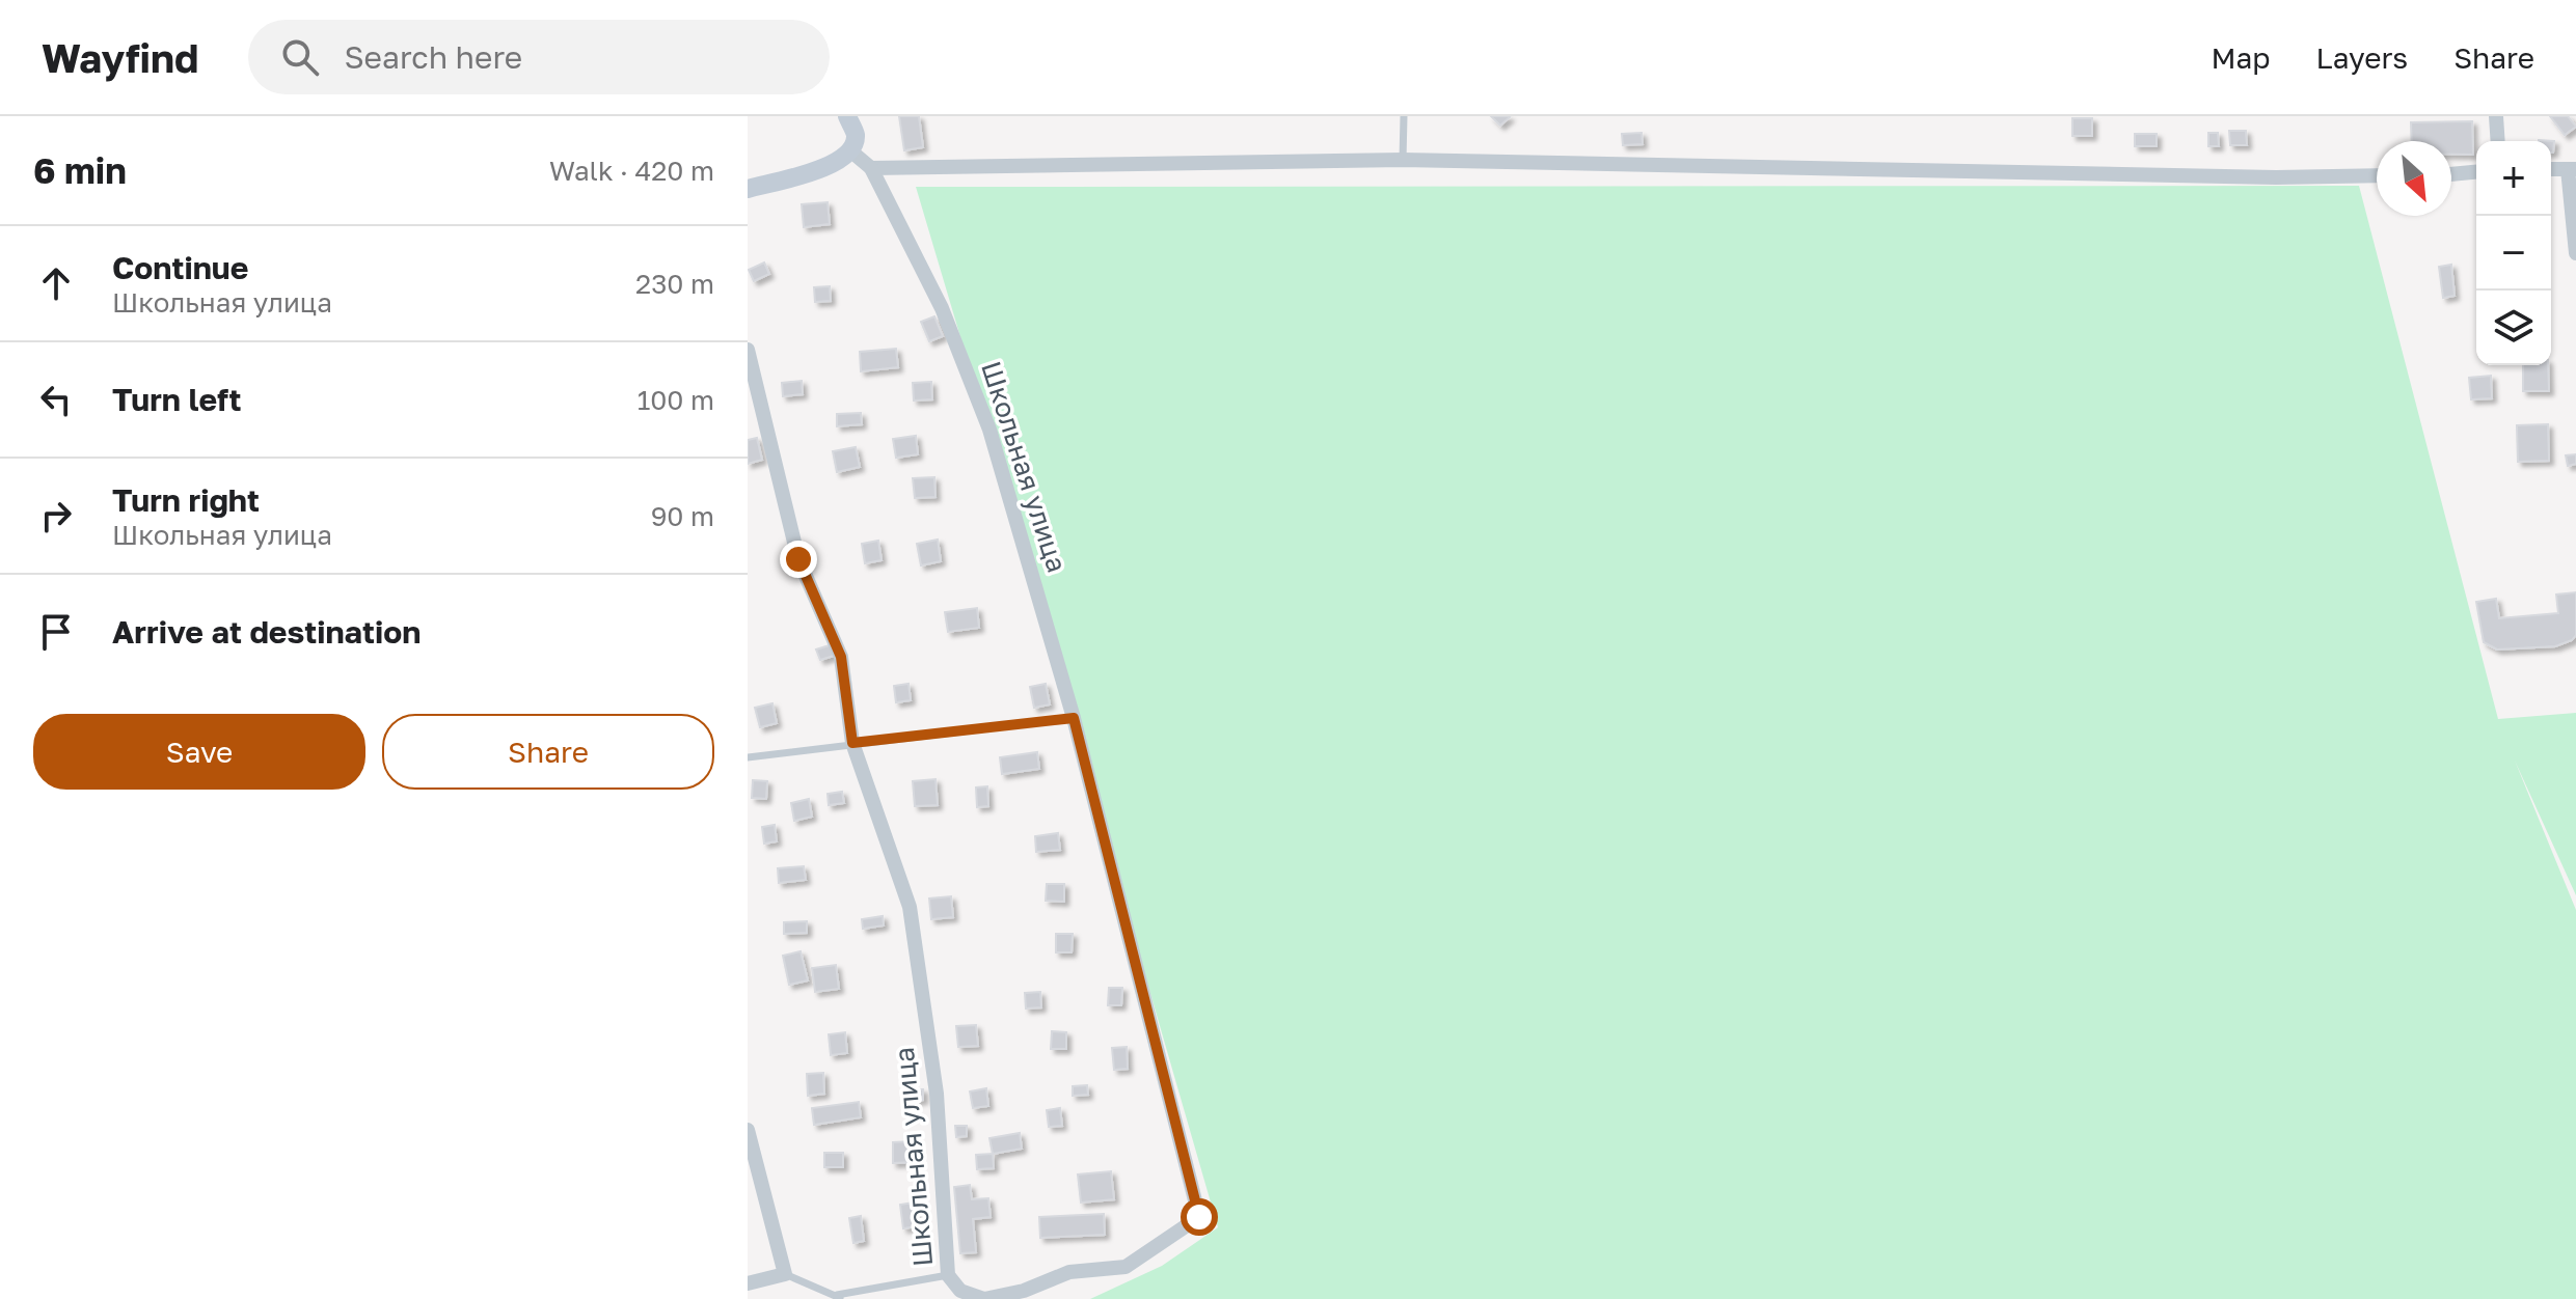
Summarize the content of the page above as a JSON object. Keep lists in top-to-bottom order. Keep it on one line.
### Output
{"streets":{"street":["Школьная улица"]},"north":"bottom right","page":{"header":"Wayfind","search":"Search here","nav":["Map","Layers","Share"],"heading":["6 min","Walk · 420 m"],"map_buttons":["+","−"],"list":[["Continue","Школьная улица","230 m"],["Turn left","100 m"],["Turn right","Школьная улица","90 m"],"Arrive at destination"],"buttons":["Save","Share"]}}
